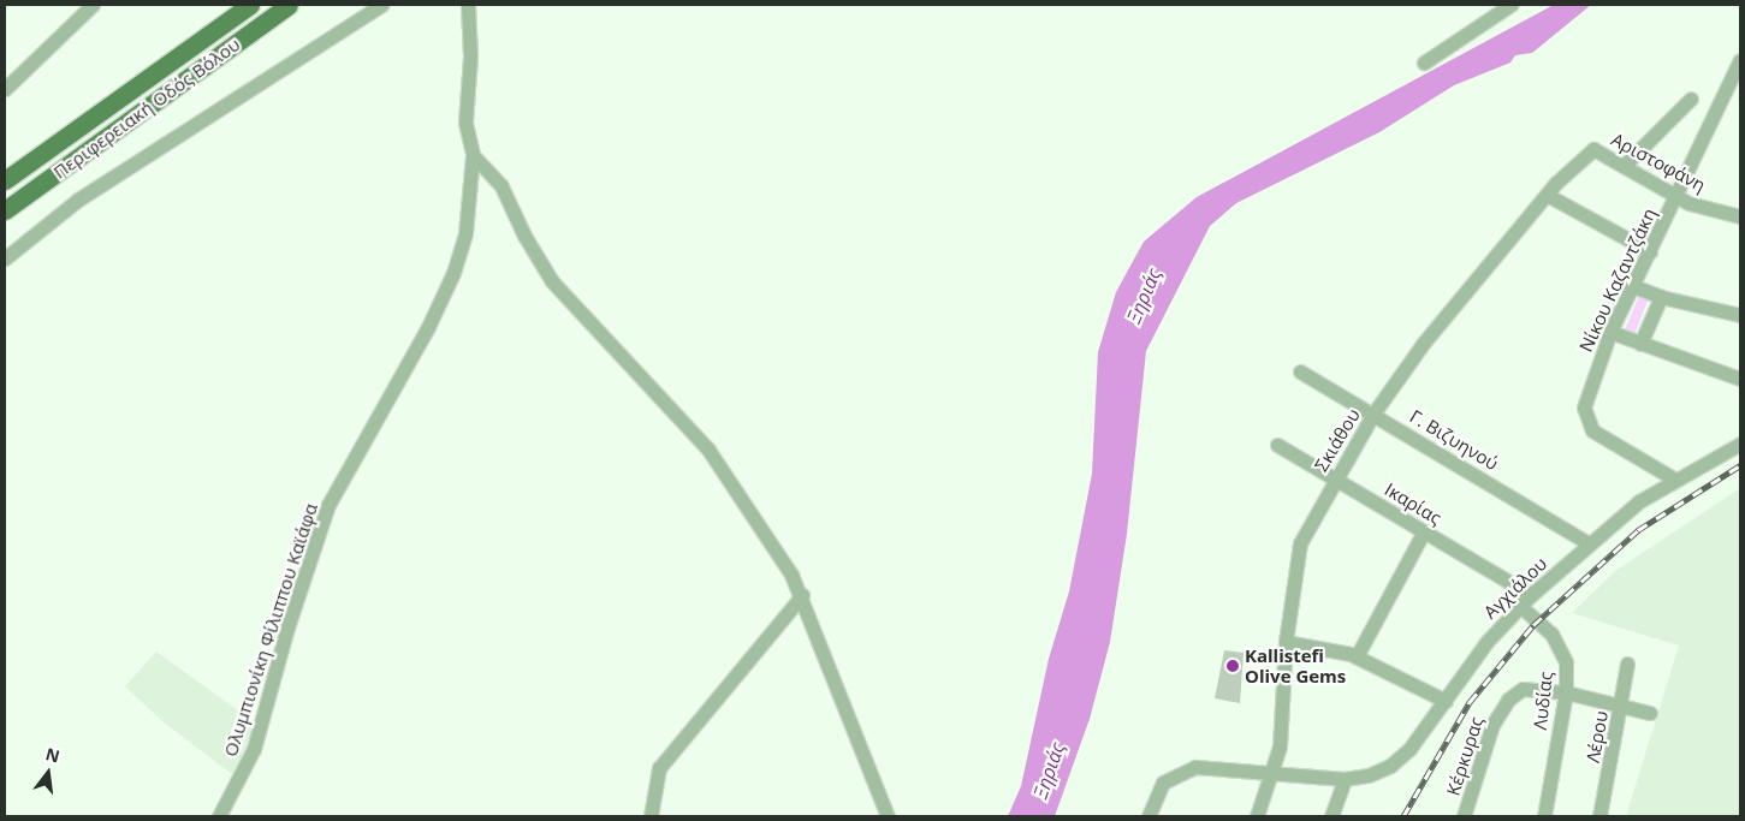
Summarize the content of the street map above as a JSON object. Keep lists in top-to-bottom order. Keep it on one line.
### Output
{"streets":{"main road":["Περιφερειακή Οδός Βόλου"],"street":["Αριστοφάνη","Νίκου Καζαντζάκη","Σκιάθου","Γ. Βιζυηνού","Ικαρίας","Αγχιάλου","Ολυμπιονίκη Φίλιππου Καϊάφα","Λυδίας","Λέρου","Κέρκυρας"]},"crossings":[["Αριστοφάνη","Νίκου Καζαντζάκη"],["Αριστοφάνη","Σκιάθου"],["Νίκου Καζαντζάκη","Αγχιάλου"],["Σκιάθου","Γ. Βιζυηνού"],["Σκιάθου","Ικαρίας"],["Σκιάθου","Αγχιάλου"],["Γ. Βιζυηνού","Αγχιάλου"],["Ικαρίας","Αγχιάλου"],["Αγχιάλου","Λυδίας"],["Λυδίας","Κέρκυρας"],["Λέρου","Κέρκυρας"]],"water":["Ξηριάς"],"places":["Kallistefi Olive Gems"],"north":"top"}
